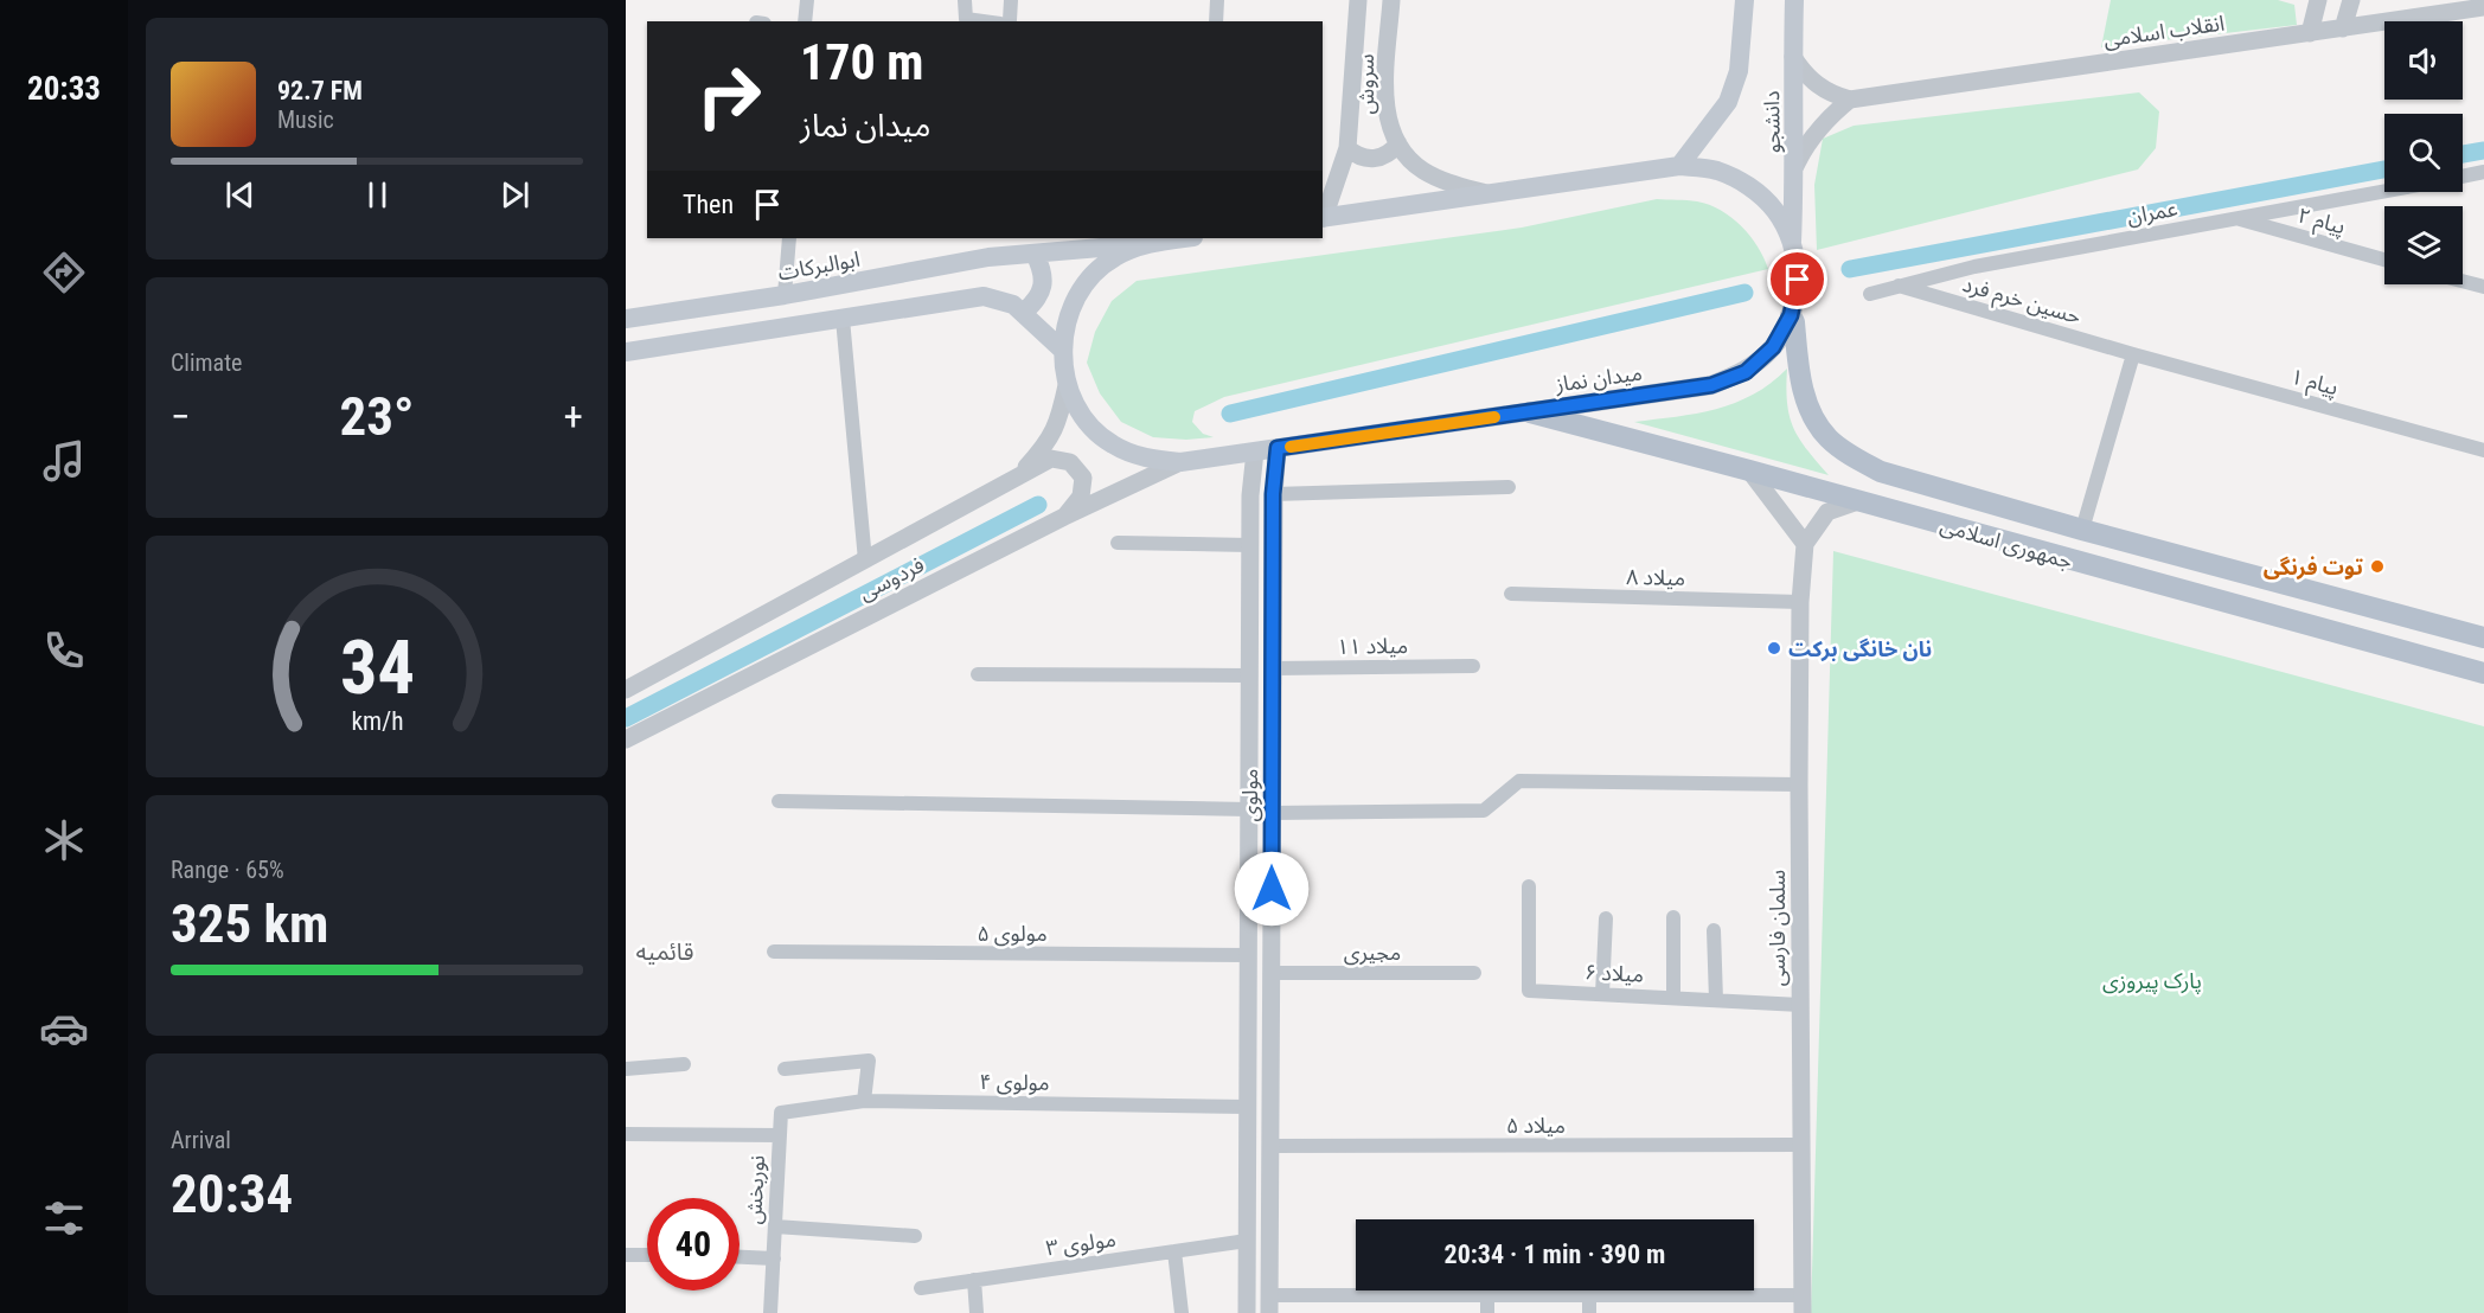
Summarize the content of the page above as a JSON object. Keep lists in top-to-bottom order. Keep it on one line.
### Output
{"streets":{"main road":["دانشجو","ابوالبرکات","میدان نماز","جمهوری اسلامی"],"street":["انقلاب اسلامی","سروش","عمران","پیام ۲","حسین خرم فرد","پیام ۱","میلاد ۸","فردوسی","میلاد ۱۱","مولوی","سلمان فارسی","مولوی ۵","مجیری","میلاد ۶","مولوی ۴","میلاد ۵","نوربخش","مولوی ۳"]},"crossings":[["سروش","میدان نماز"],["دانشجو","میدان نماز"],["عمران","پیام ۲"],["عمران","حسین خرم فرد"],["ابوالبرکات","میدان نماز"],["حسین خرم فرد","پیام ۱"],["میدان نماز","جمهوری اسلامی"],["میدان نماز","فردوسی"],["میدان نماز","مولوی"],["میلاد ۸","سلمان فارسی"],["میلاد ۱۱","مولوی"],["مولوی","مولوی ۵"],["مولوی","مجیری"],["مولوی","مولوی ۴"],["مولوی","میلاد ۵"],["مولوی","مولوی ۳"],["سلمان فارسی","میلاد ۶"],["سلمان فارسی","میلاد ۵"],["مولوی ۴","نوربخش"]],"districts":["قائمیه"],"parks":["پارک پیروزی"],"places":["توت فرنگی","نان خانگی برکت"],"page":{"tabs":"20:33","turn":["170 m","میدان نماز"],"song":["92.7 FM","Music"],"then":"Then","tile":["Climate",["Range · 65%","325 km"],["Arrival","20:34"]],"heat":["−","23°","+"],"limit":"40","trip":"20:34 · 1 min · 390 m","gauge":["34","km/h"]}}
